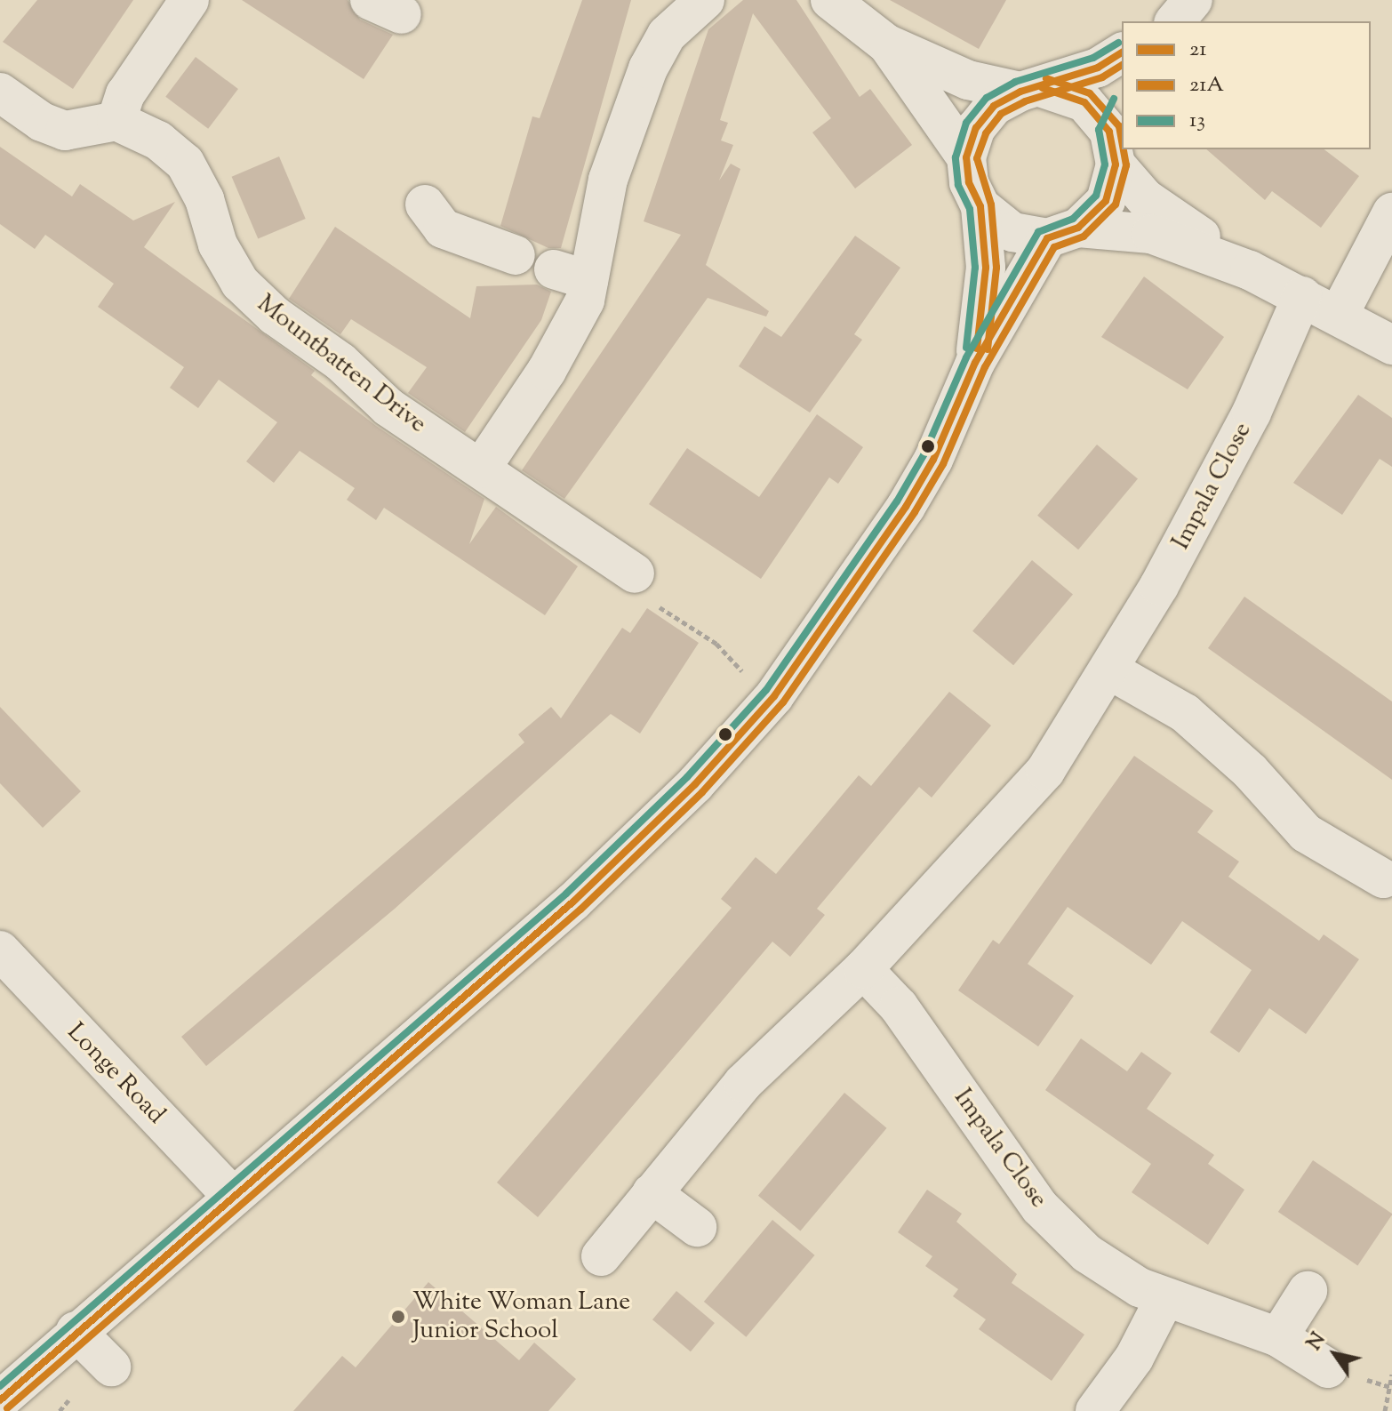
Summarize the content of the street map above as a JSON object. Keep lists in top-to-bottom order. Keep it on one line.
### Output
{"streets":{"street":["Mountbatten Drive","Impala Close","Longe Road"]},"places":["White Woman Lane Junior School"],"lines":["transit line 13","transit line 21","transit line 21A"],"legend":["21","21A","13"],"north":"top left"}
